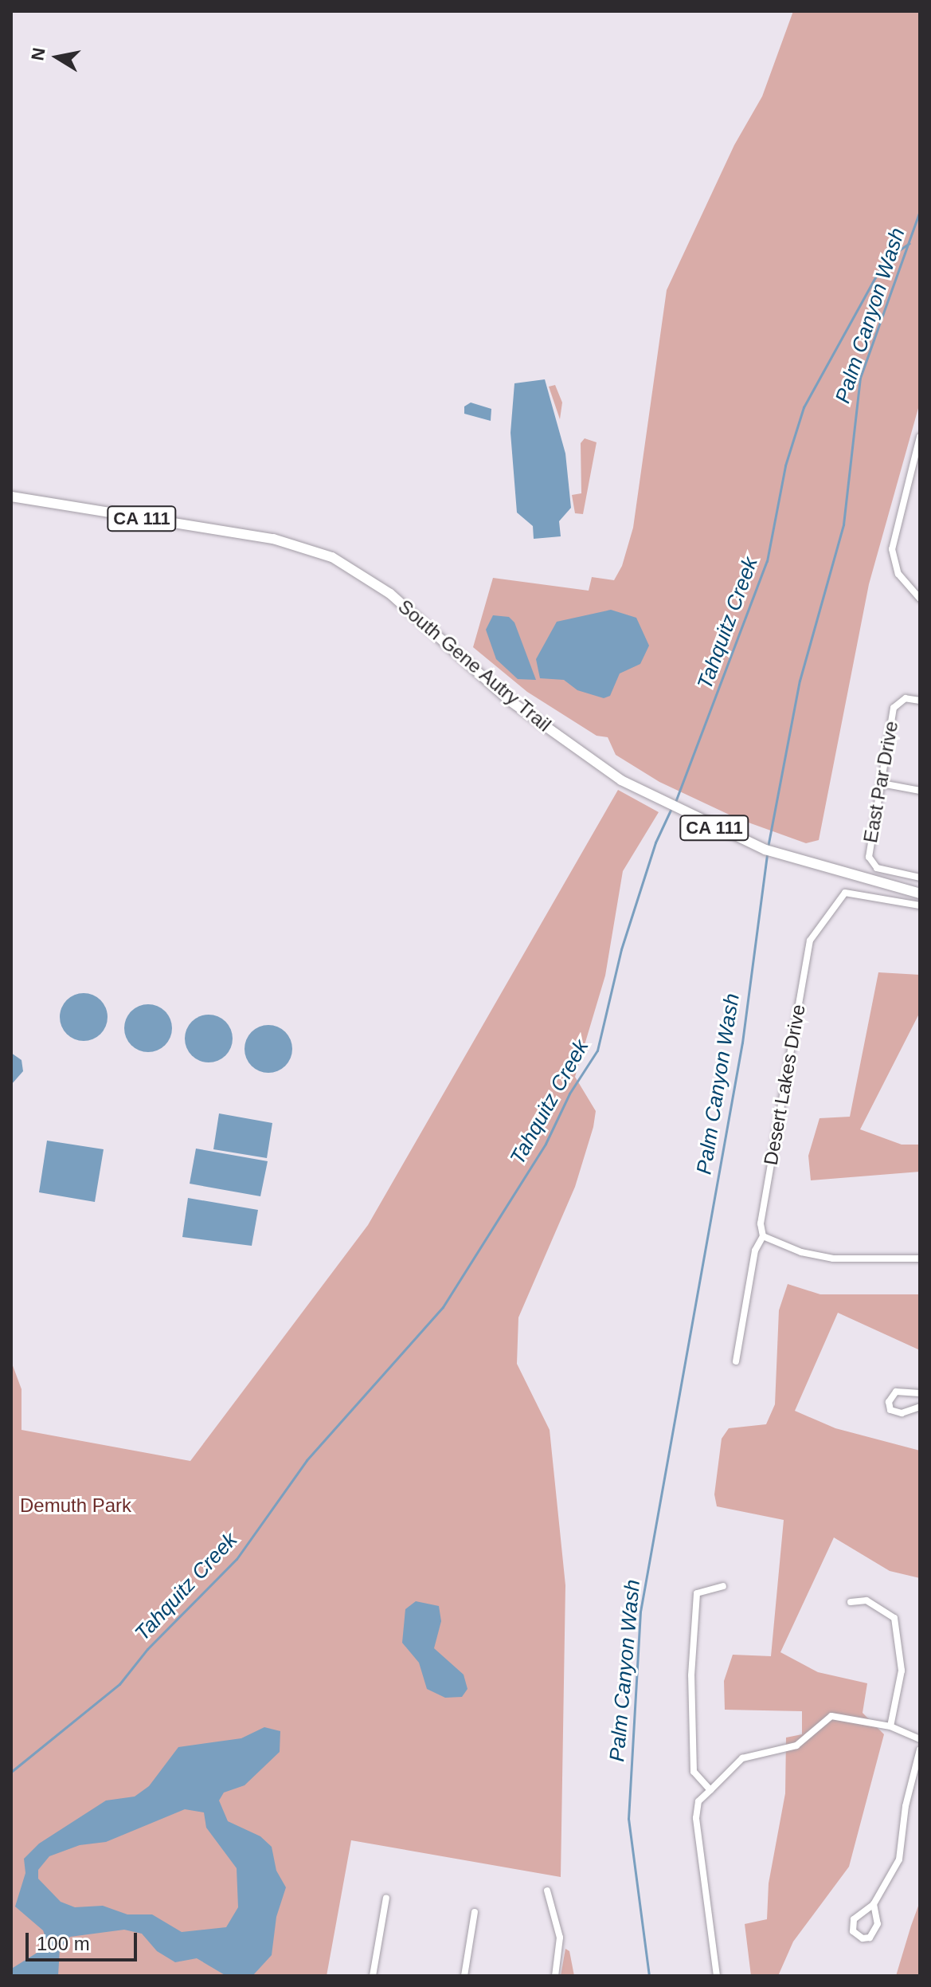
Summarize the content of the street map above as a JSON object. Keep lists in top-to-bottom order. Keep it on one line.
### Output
{"streets":{"main road":["CA 111","South Gene Autry Trail"],"street":["East Par Drive","Desert Lakes Drive"]},"water":["Palm Canyon Wash","Tahquitz Creek"],"parks":["Demuth Park"],"scale_bar":"100 m","north":"left"}
